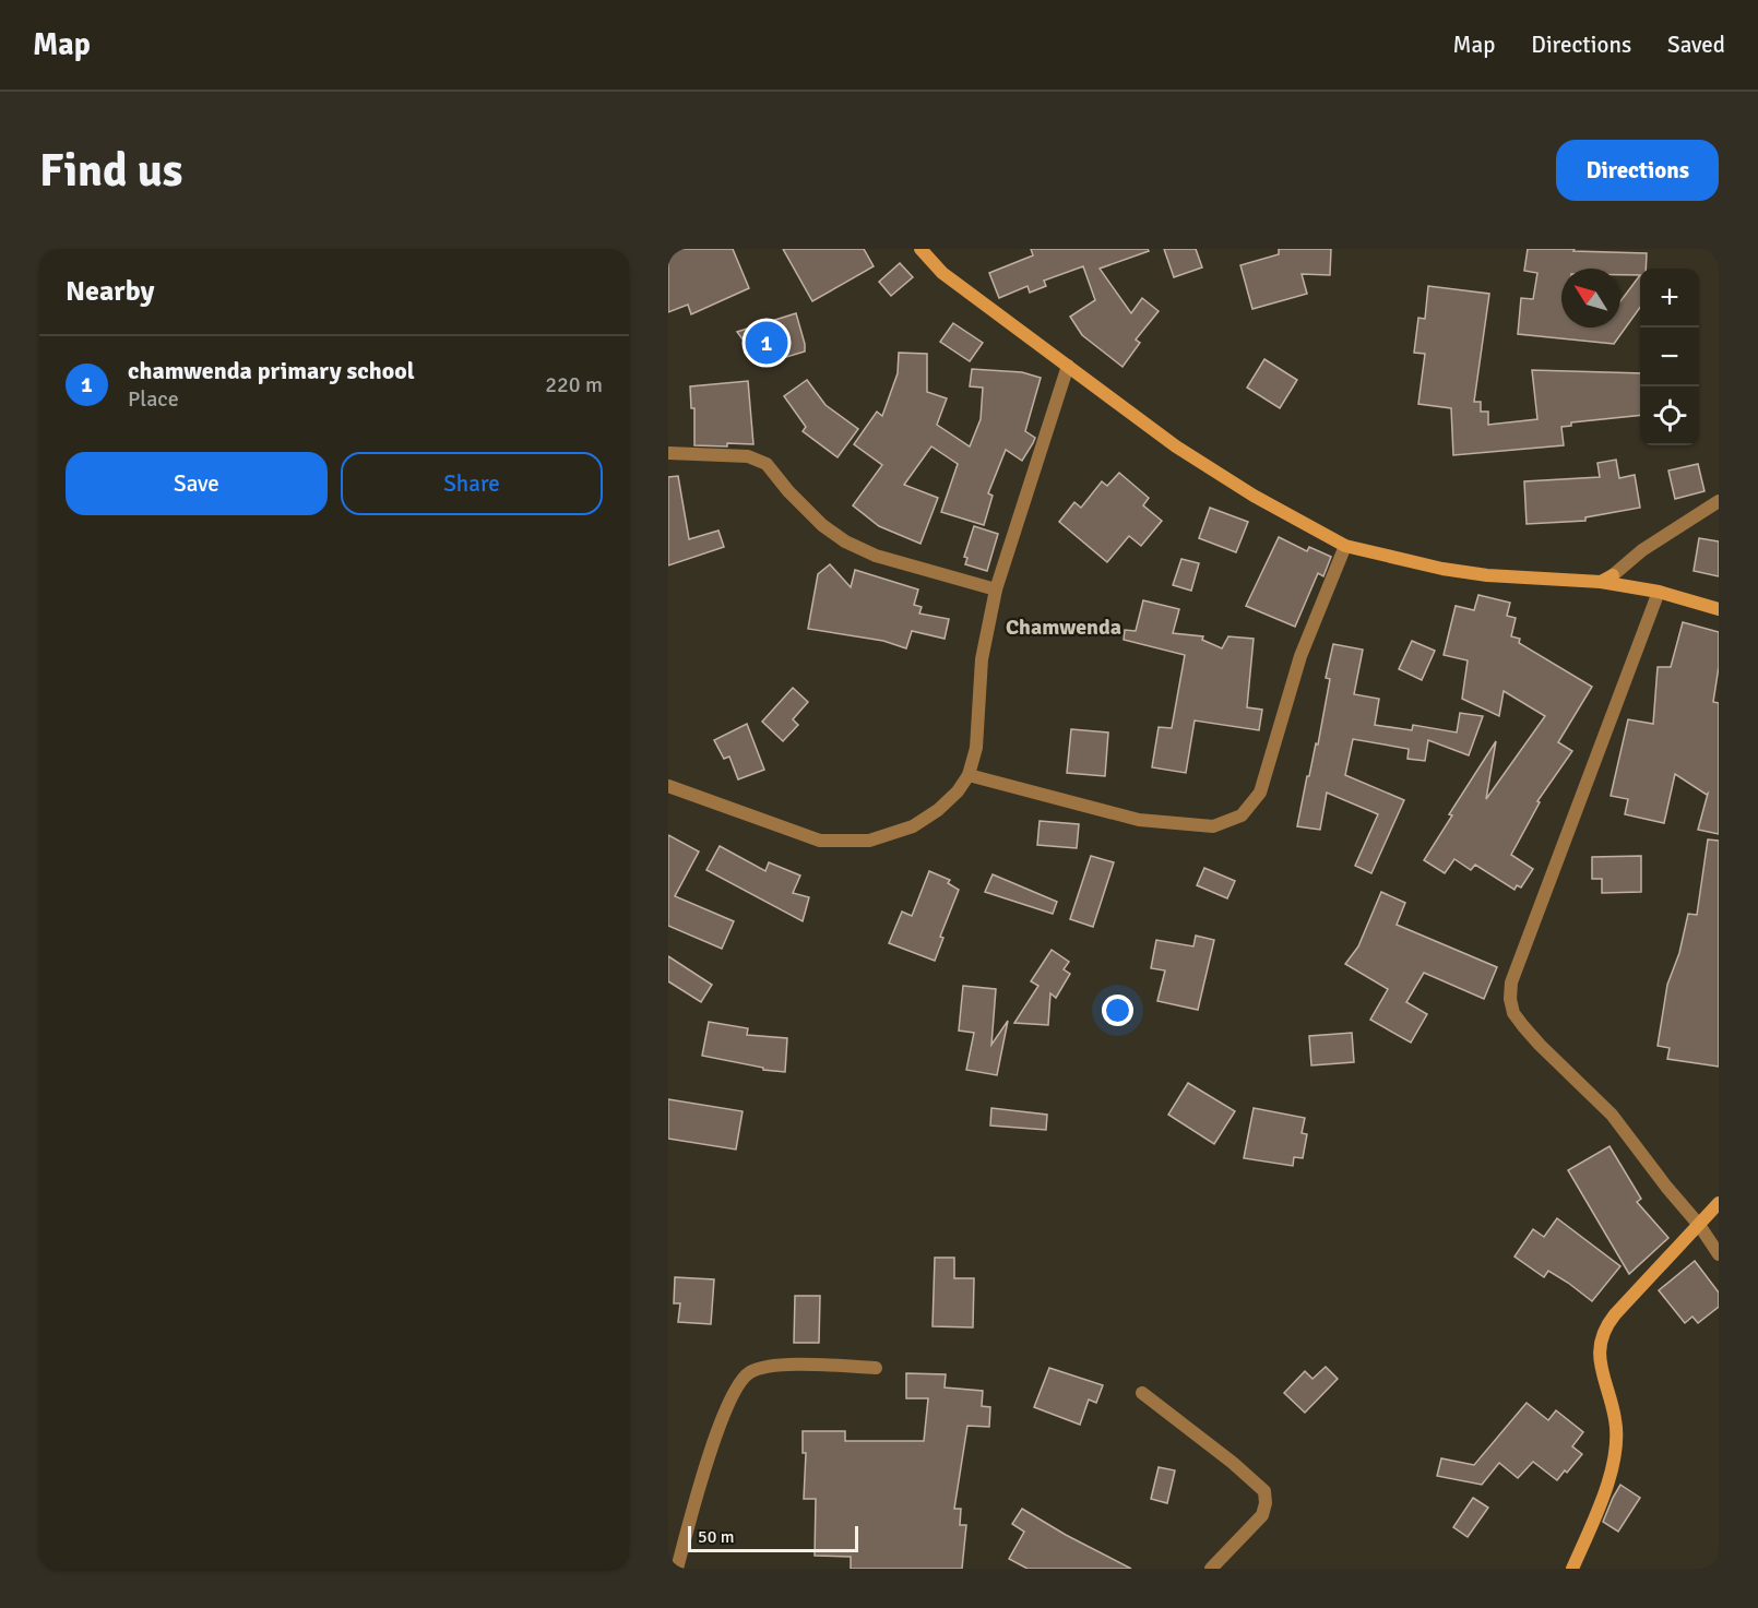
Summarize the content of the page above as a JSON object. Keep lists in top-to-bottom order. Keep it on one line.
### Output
{"districts":["Chamwenda"],"scale_bar":"50 m","north":"top left","page":{"header":"Map","nav":["Map","Directions","Saved"],"buttons":["Directions",["Save","Share"]],"title":"Find us","heading":"Nearby","map_buttons":["+","−"],"pins":"1","list":[{"mark":"1","name":"chamwenda primary school","note":"Place","value":"220 m"}],"scale":"50 m"}}
